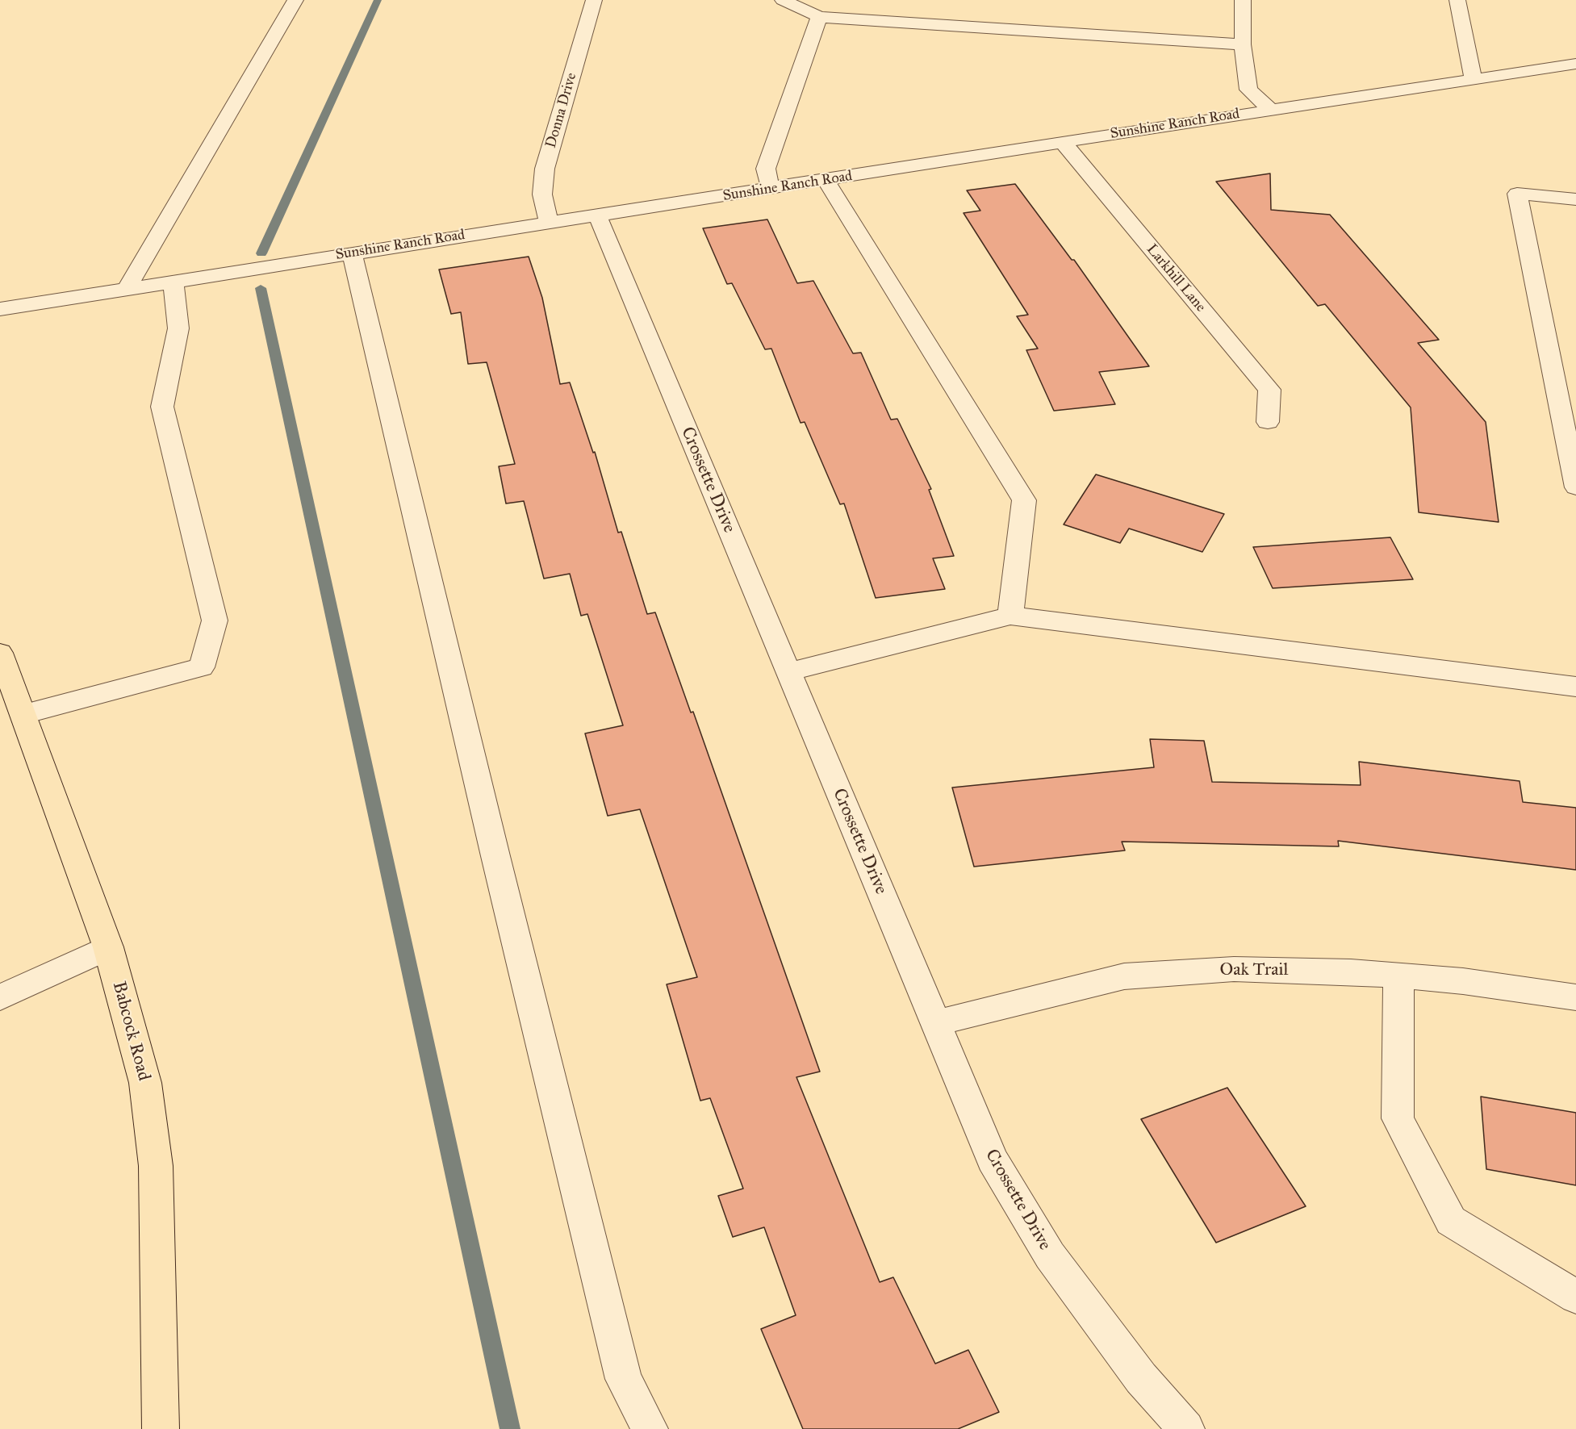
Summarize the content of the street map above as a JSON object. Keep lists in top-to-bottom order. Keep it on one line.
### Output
{"streets":{"main road":["Babcock Road"],"street":["Donna Drive","Sunshine Ranch Road","Larkhill Lane","Crossette Drive","Oak Trail"]},"crossings":[["Donna Drive","Sunshine Ranch Road"],["Sunshine Ranch Road","Larkhill Lane"],["Sunshine Ranch Road","Crossette Drive"],["Crossette Drive","Oak Trail"]]}
